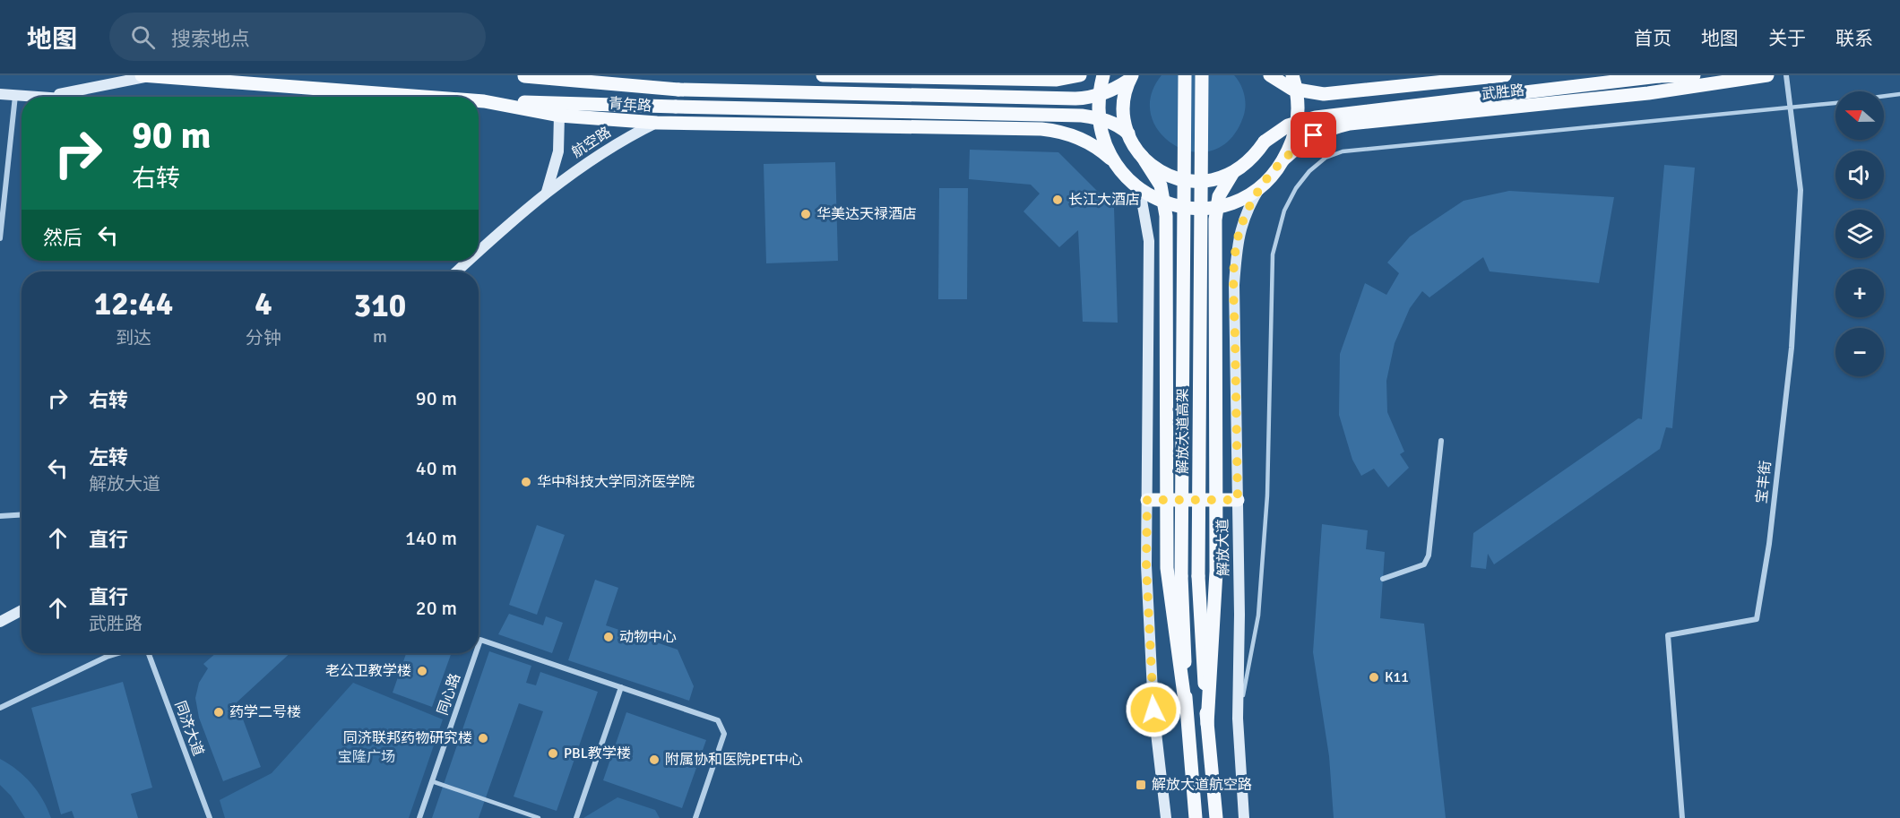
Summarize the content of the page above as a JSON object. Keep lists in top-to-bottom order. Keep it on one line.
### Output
{"streets":{"main road":["武胜路","青年路","航空路","解放大道高架","解放大道"],"street":["宝丰街","同心路","同济大道"]},"crossings":[["青年路","航空路"]],"parks":["宝隆广场"],"places":{"other":["长江大酒店","华美达天禄酒店","华中科技大学同济医学院","动物中心","老公卫教学楼","K11","药学二号楼","同济联邦药物研究楼","PBL教学楼","附属协和医院PET中心"],"transit":["解放大道航空路"]},"north":"left","page":{"header":"地图","search":"搜索地点","nav":["首页","地图","关于","联系"],"map_buttons":["+","−"],"turn":["90 m","右转"],"then":"然后","eta":["12:44","到达","4","分钟","310","m"],"list":[{"name":"右转","value":"90 m"},{"name":"左转","note":"解放大道","value":"40 m"},{"name":"直行","value":"140 m"},{"name":"直行","note":"武胜路","value":"20 m"}]}}
